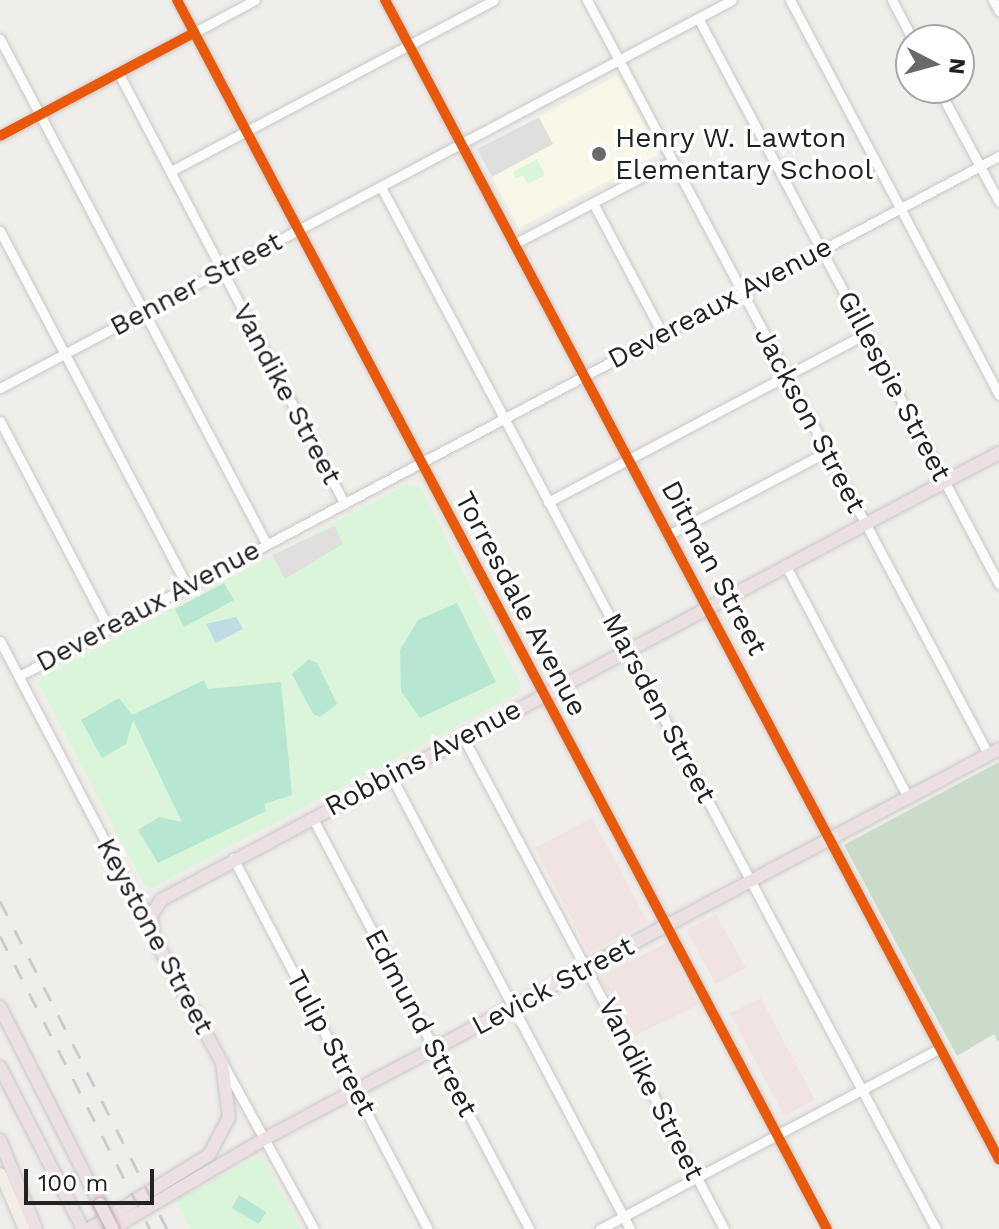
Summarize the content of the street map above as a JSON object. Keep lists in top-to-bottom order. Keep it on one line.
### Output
{"streets":{"highway":["Robbins Avenue","Keystone Street","Levick Street"],"street":["Benner Street","Devereaux Avenue","Gillespie Street","Vandike Street","Jackson Street","Ditman Street","Torresdale Avenue","Marsden Street","Edmund Street","Tulip Street"]},"crossings":[["Benner Street","Gillespie Street"],["Benner Street","Vandike Street"],["Benner Street","Jackson Street"],["Benner Street","Ditman Street"],["Benner Street","Torresdale Avenue"],["Benner Street","Marsden Street"],["Devereaux Avenue","Gillespie Street"],["Devereaux Avenue","Vandike Street"],["Devereaux Avenue","Jackson Street"],["Devereaux Avenue","Ditman Street"],["Devereaux Avenue","Torresdale Avenue"],["Devereaux Avenue","Marsden Street"],["Devereaux Avenue","Keystone Street"],["Gillespie Street","Robbins Avenue"],["Vandike Street","Robbins Avenue"],["Vandike Street","Levick Street"],["Jackson Street","Robbins Avenue"],["Jackson Street","Levick Street"],["Ditman Street","Robbins Avenue"],["Ditman Street","Levick Street"],["Torresdale Avenue","Robbins Avenue"],["Torresdale Avenue","Levick Street"],["Marsden Street","Robbins Avenue"],["Marsden Street","Levick Street"],["Robbins Avenue","Keystone Street"],["Robbins Avenue","Edmund Street"],["Robbins Avenue","Tulip Street"],["Keystone Street","Levick Street"],["Levick Street","Edmund Street"],["Levick Street","Tulip Street"]],"places":["Henry W. Lawton Elementary School"],"scale_bar":"100 m","north":"right"}
